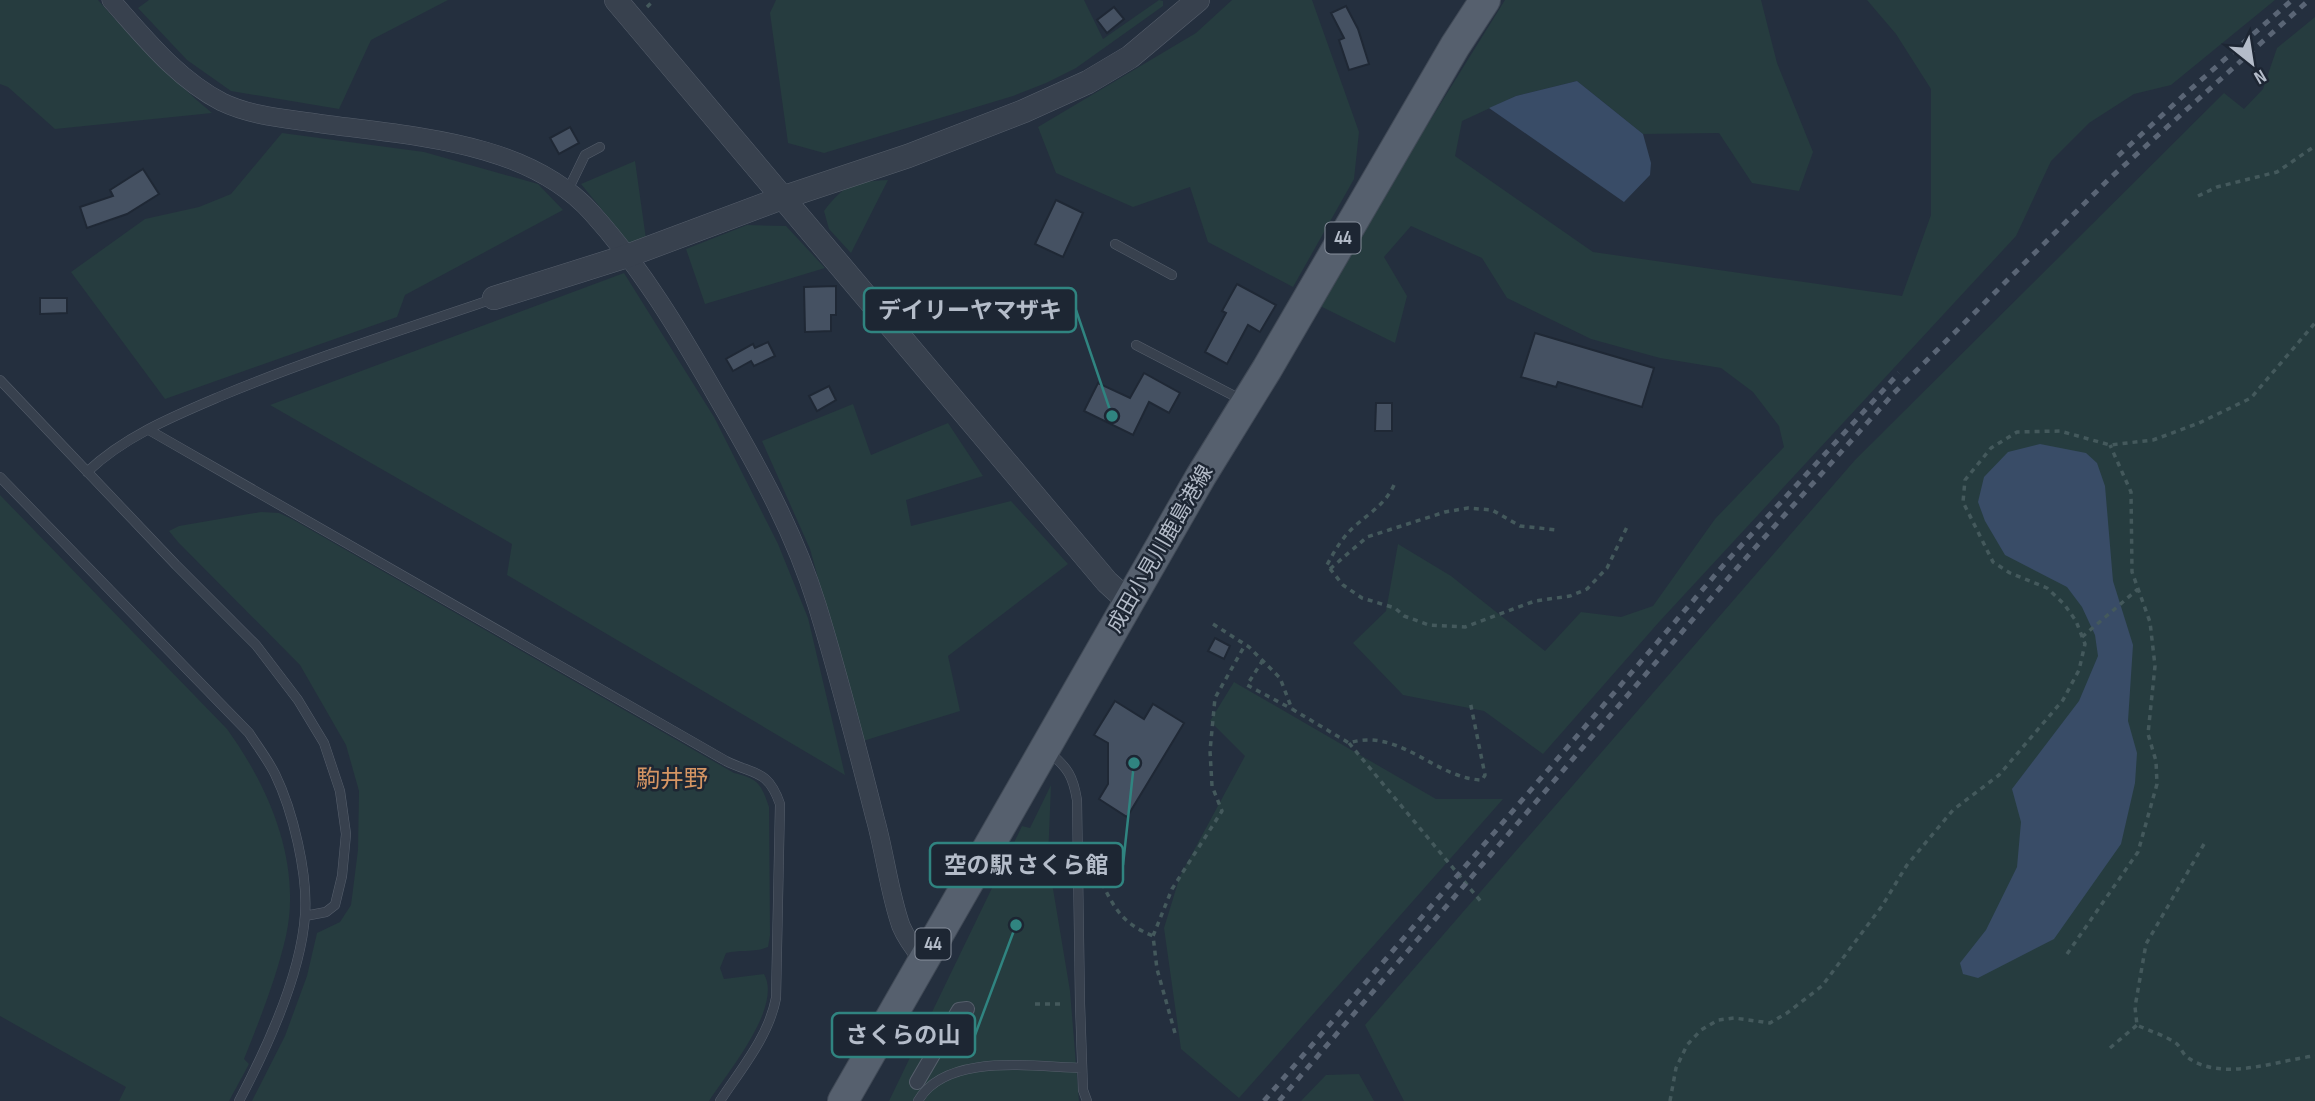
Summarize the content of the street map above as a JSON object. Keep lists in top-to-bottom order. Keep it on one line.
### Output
{"streets":{"main road":["44","成田小見川鹿島港線"]},"districts":["駒井野"],"places":["デイリーヤマザキ","空の駅 さくら館","さくらの山"],"north":"bottom right"}
